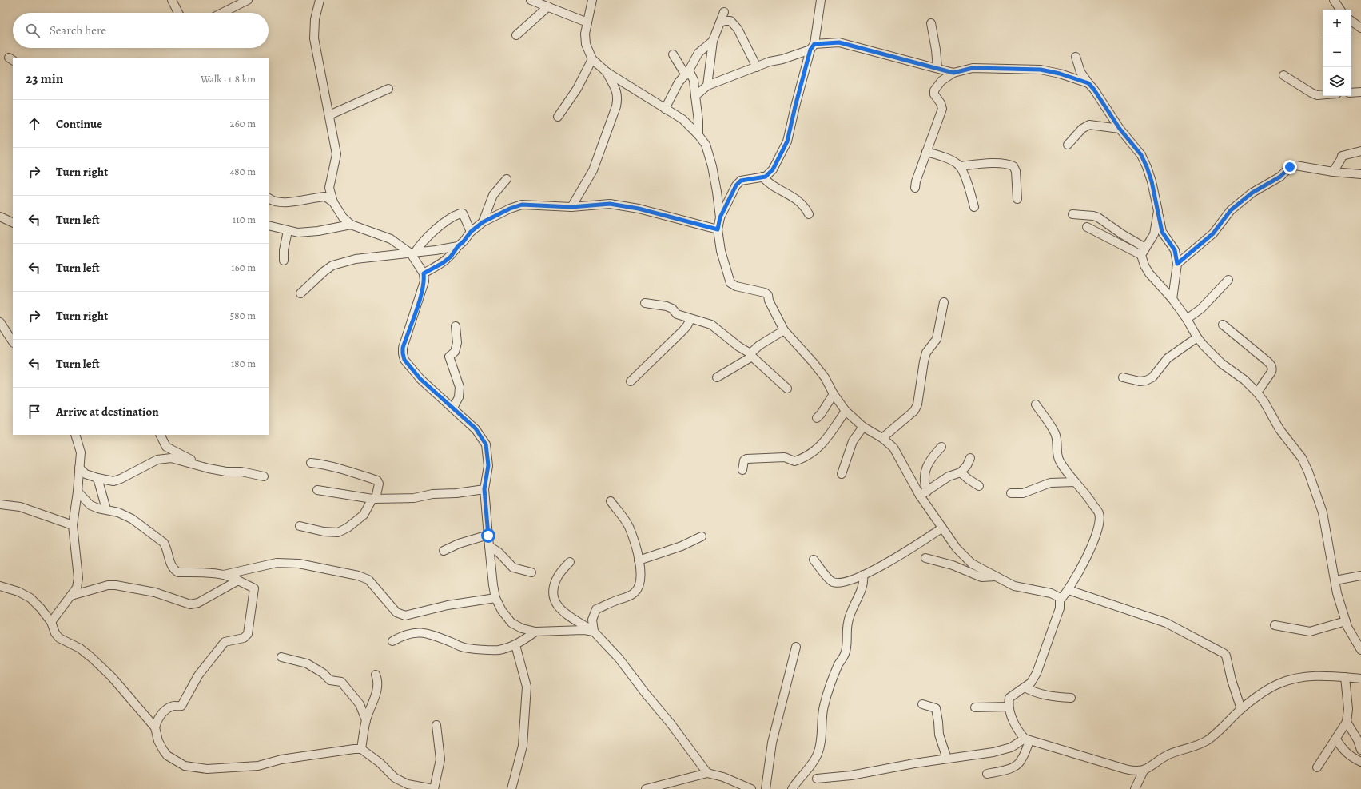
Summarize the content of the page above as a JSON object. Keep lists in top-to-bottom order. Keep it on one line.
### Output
{"page":{"map_buttons":["+","−"],"search":"Search here","heading":["23 min","Walk · 1.8 km"],"list":[["Continue","260 m"],["Turn right","480 m"],["Turn left","110 m"],["Turn left","160 m"],["Turn right","580 m"],["Turn left","180 m"],"Arrive at destination"]}}
